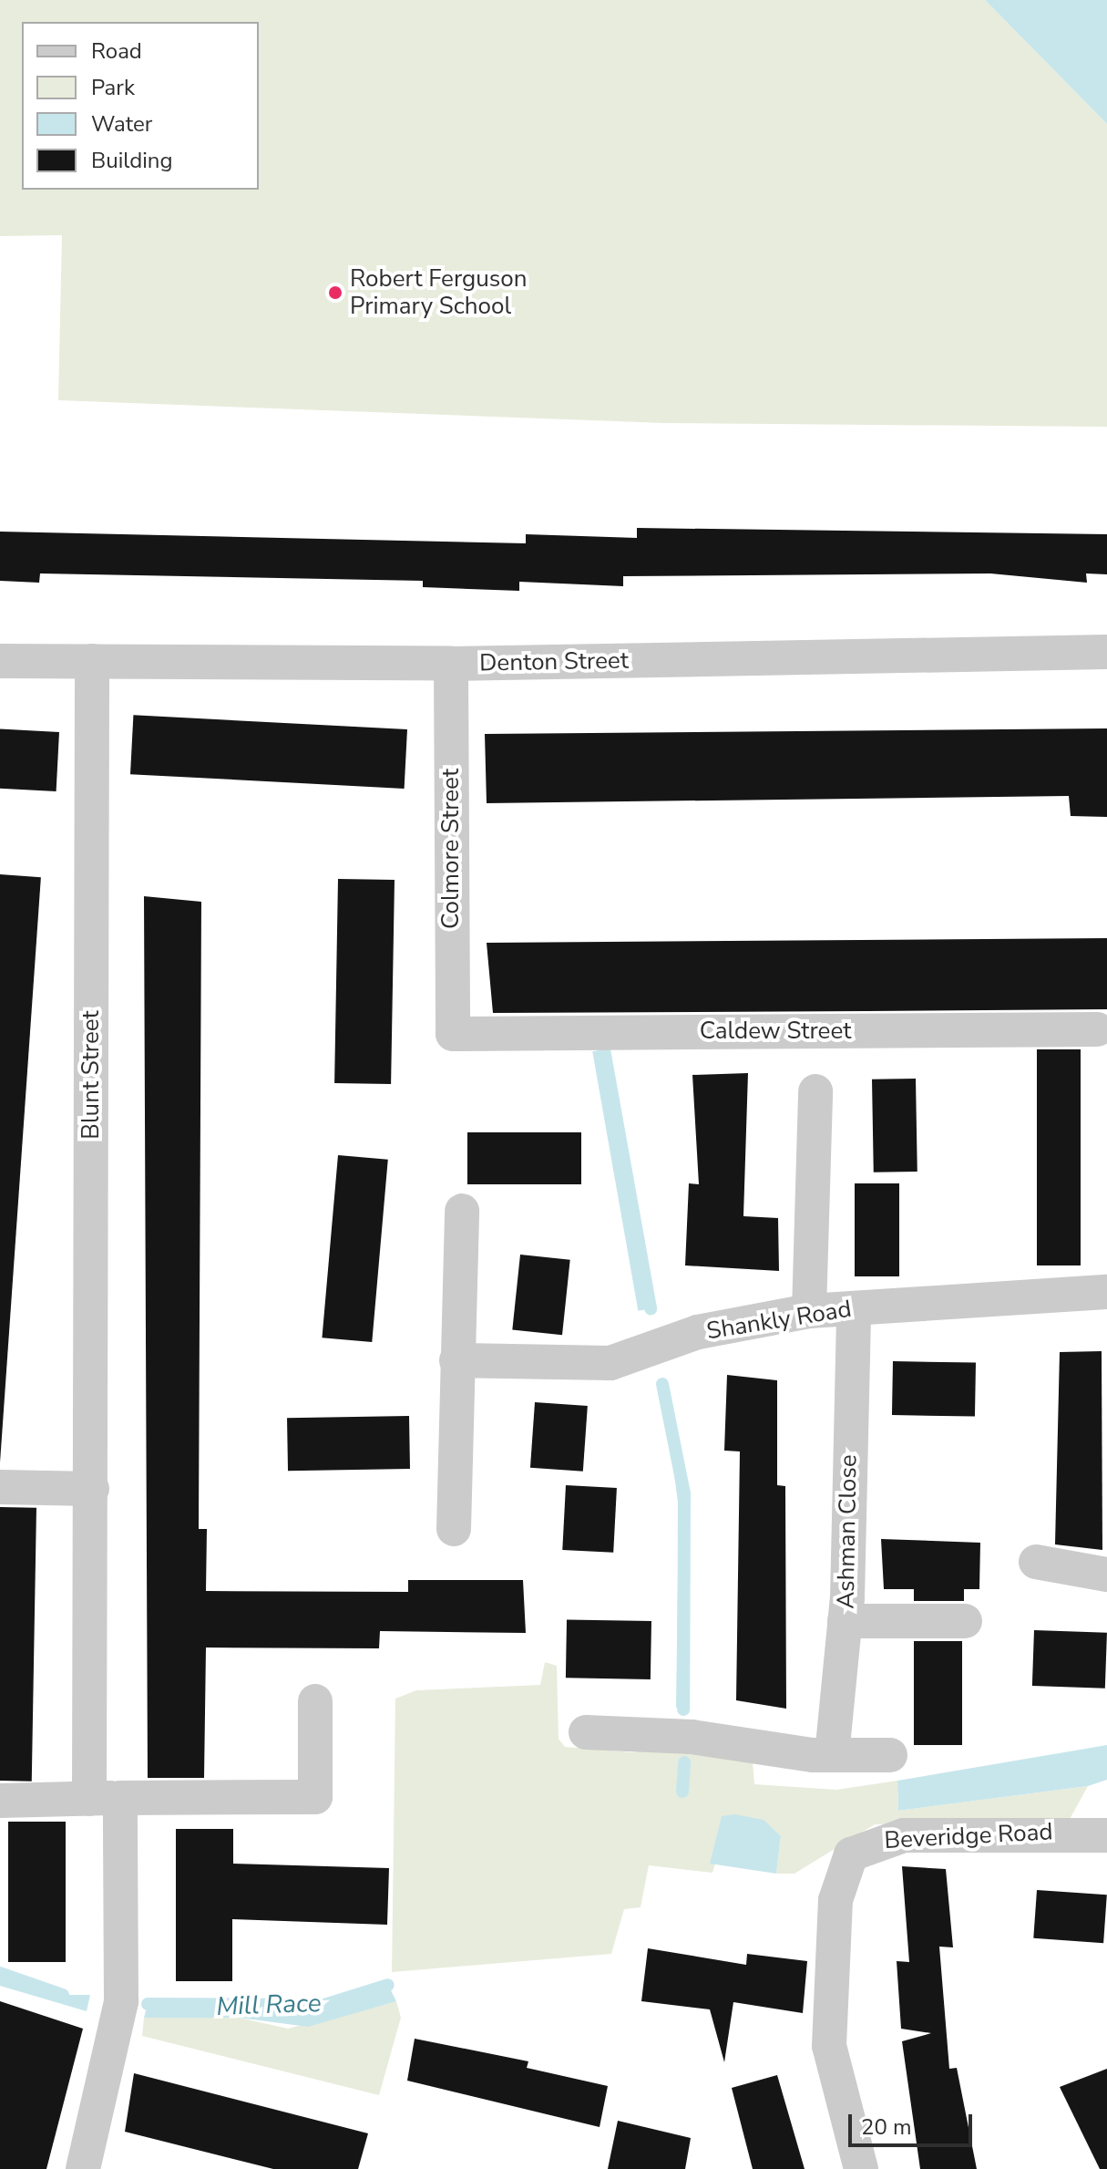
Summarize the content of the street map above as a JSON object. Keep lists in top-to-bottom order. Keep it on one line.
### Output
{"streets":{"street":["Denton Street","Colmore Street","Caldew Street","Blunt Street","Shankly Road","Ashman Close","Beveridge Road"]},"crossings":[["Denton Street","Colmore Street"],["Denton Street","Blunt Street"],["Colmore Street","Caldew Street"],["Shankly Road","Ashman Close"]],"water":["Mill Race"],"places":["Robert Ferguson Primary School"],"legend":["Road","Park","Water","Building"],"scale_bar":"20 m"}
